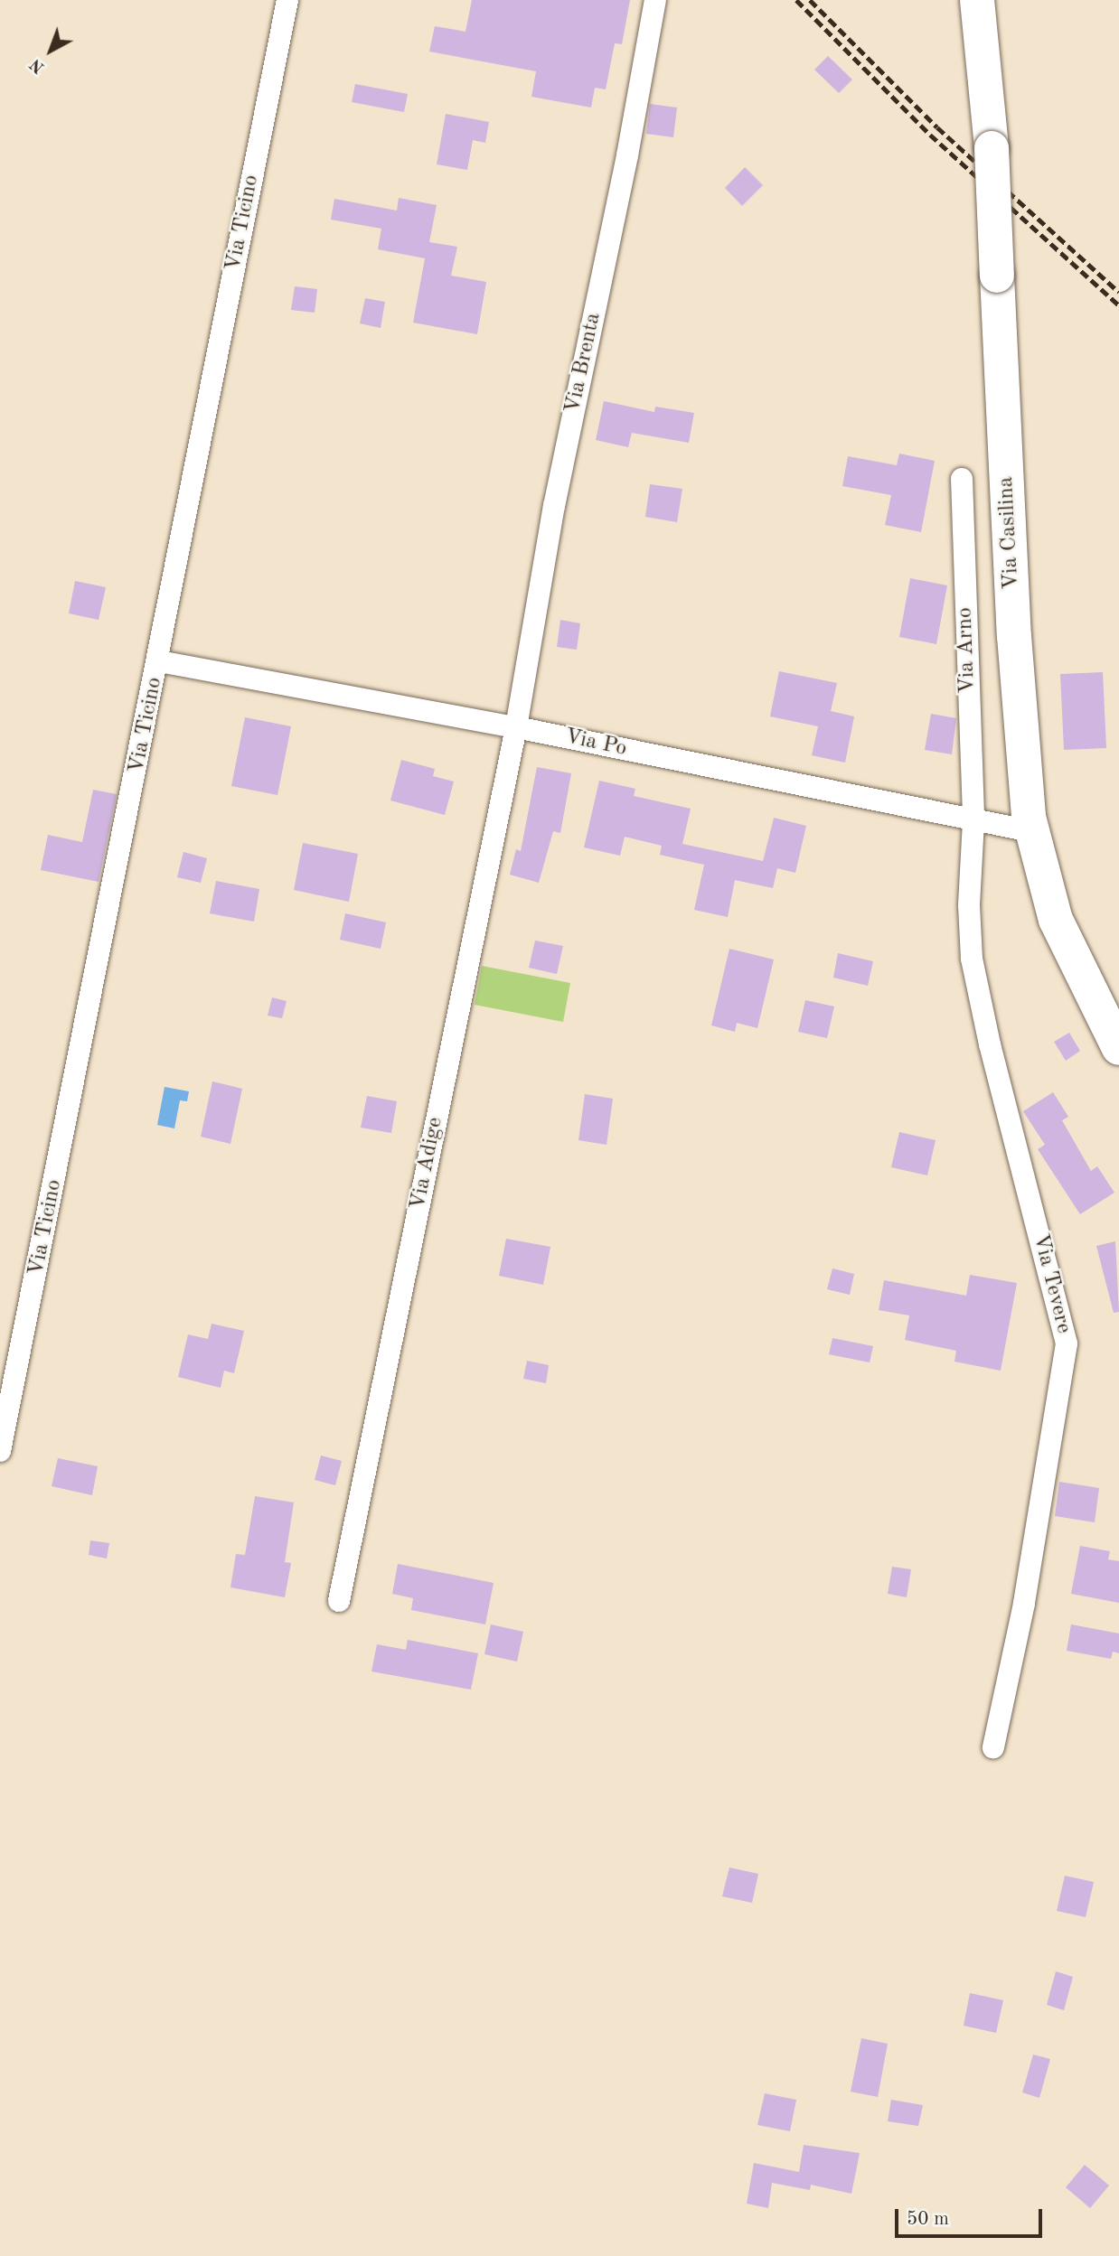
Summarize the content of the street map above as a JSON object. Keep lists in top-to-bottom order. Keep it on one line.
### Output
{"streets":{"main road":["Via Casilina"],"street":["Via Ticino","Via Brenta","Via Arno","Via Po","Via Adige","Via Tevere"]},"crossings":[["Via Ticino","Via Po"],["Via Brenta","Via Po"],["Via Brenta","Via Adige"],["Via Casilina","Via Po"],["Via Arno","Via Po"],["Via Arno","Via Tevere"],["Via Po","Via Adige"],["Via Po","Via Tevere"]],"scale_bar":"50 m","north":"bottom left"}
